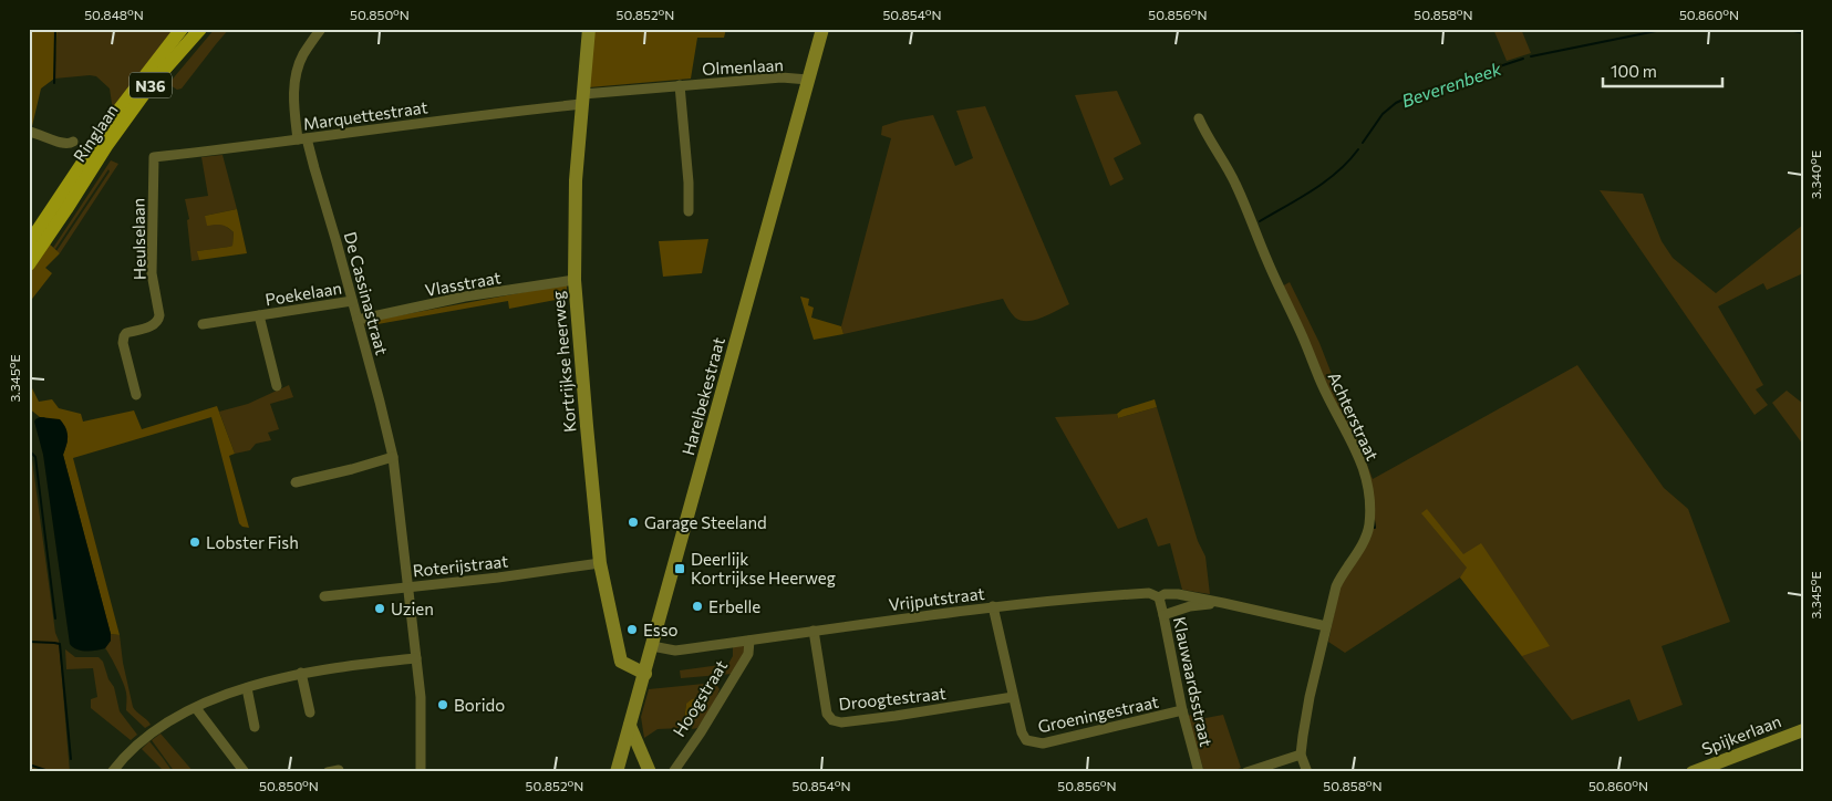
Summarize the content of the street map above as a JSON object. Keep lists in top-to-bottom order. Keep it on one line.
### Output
{"streets":{"main road":["N36","Ringlaan"],"street":["Olmenlaan","Marquettestraat","Heulselaan","Vlasstraat","Poekelaan","De Cassinastraat","Kortrijkse heerweg","Harelbekestraat","Achterstraat","Roterijstraat","Vrijputstraat","Klauwaardsstraat","Hoogstraat","Droogtestraat","Groeningestraat","Spijkerlaan"]},"crossings":[["Olmenlaan","Marquettestraat"],["Olmenlaan","Kortrijkse heerweg"],["Olmenlaan","Harelbekestraat"],["Marquettestraat","Heulselaan"],["Marquettestraat","De Cassinastraat"],["Marquettestraat","Kortrijkse heerweg"],["Vlasstraat","De Cassinastraat"],["Vlasstraat","Kortrijkse heerweg"],["Poekelaan","De Cassinastraat"],["De Cassinastraat","Roterijstraat"],["Kortrijkse heerweg","Harelbekestraat"],["Kortrijkse heerweg","Roterijstraat"],["Harelbekestraat","Vrijputstraat"],["Achterstraat","Vrijputstraat"],["Vrijputstraat","Klauwaardsstraat"],["Vrijputstraat","Hoogstraat"],["Vrijputstraat","Droogtestraat"],["Vrijputstraat","Groeningestraat"],["Klauwaardsstraat","Groeningestraat"],["Droogtestraat","Groeningestraat"]],"water":["Beverenbeek"],"places":{"other":["Garage Steeland","Lobster Fish","Erbelle","Uzien","Esso","Borido"],"transit":["Deerlijk Kortrijkse Heerweg"]},"scale_bar":"100 m","coordinates":["50.848°N","50.850°N","50.852°N","50.854°N","50.856°N","50.858°N","50.860°N","3.340°E","3.345°E"]}
